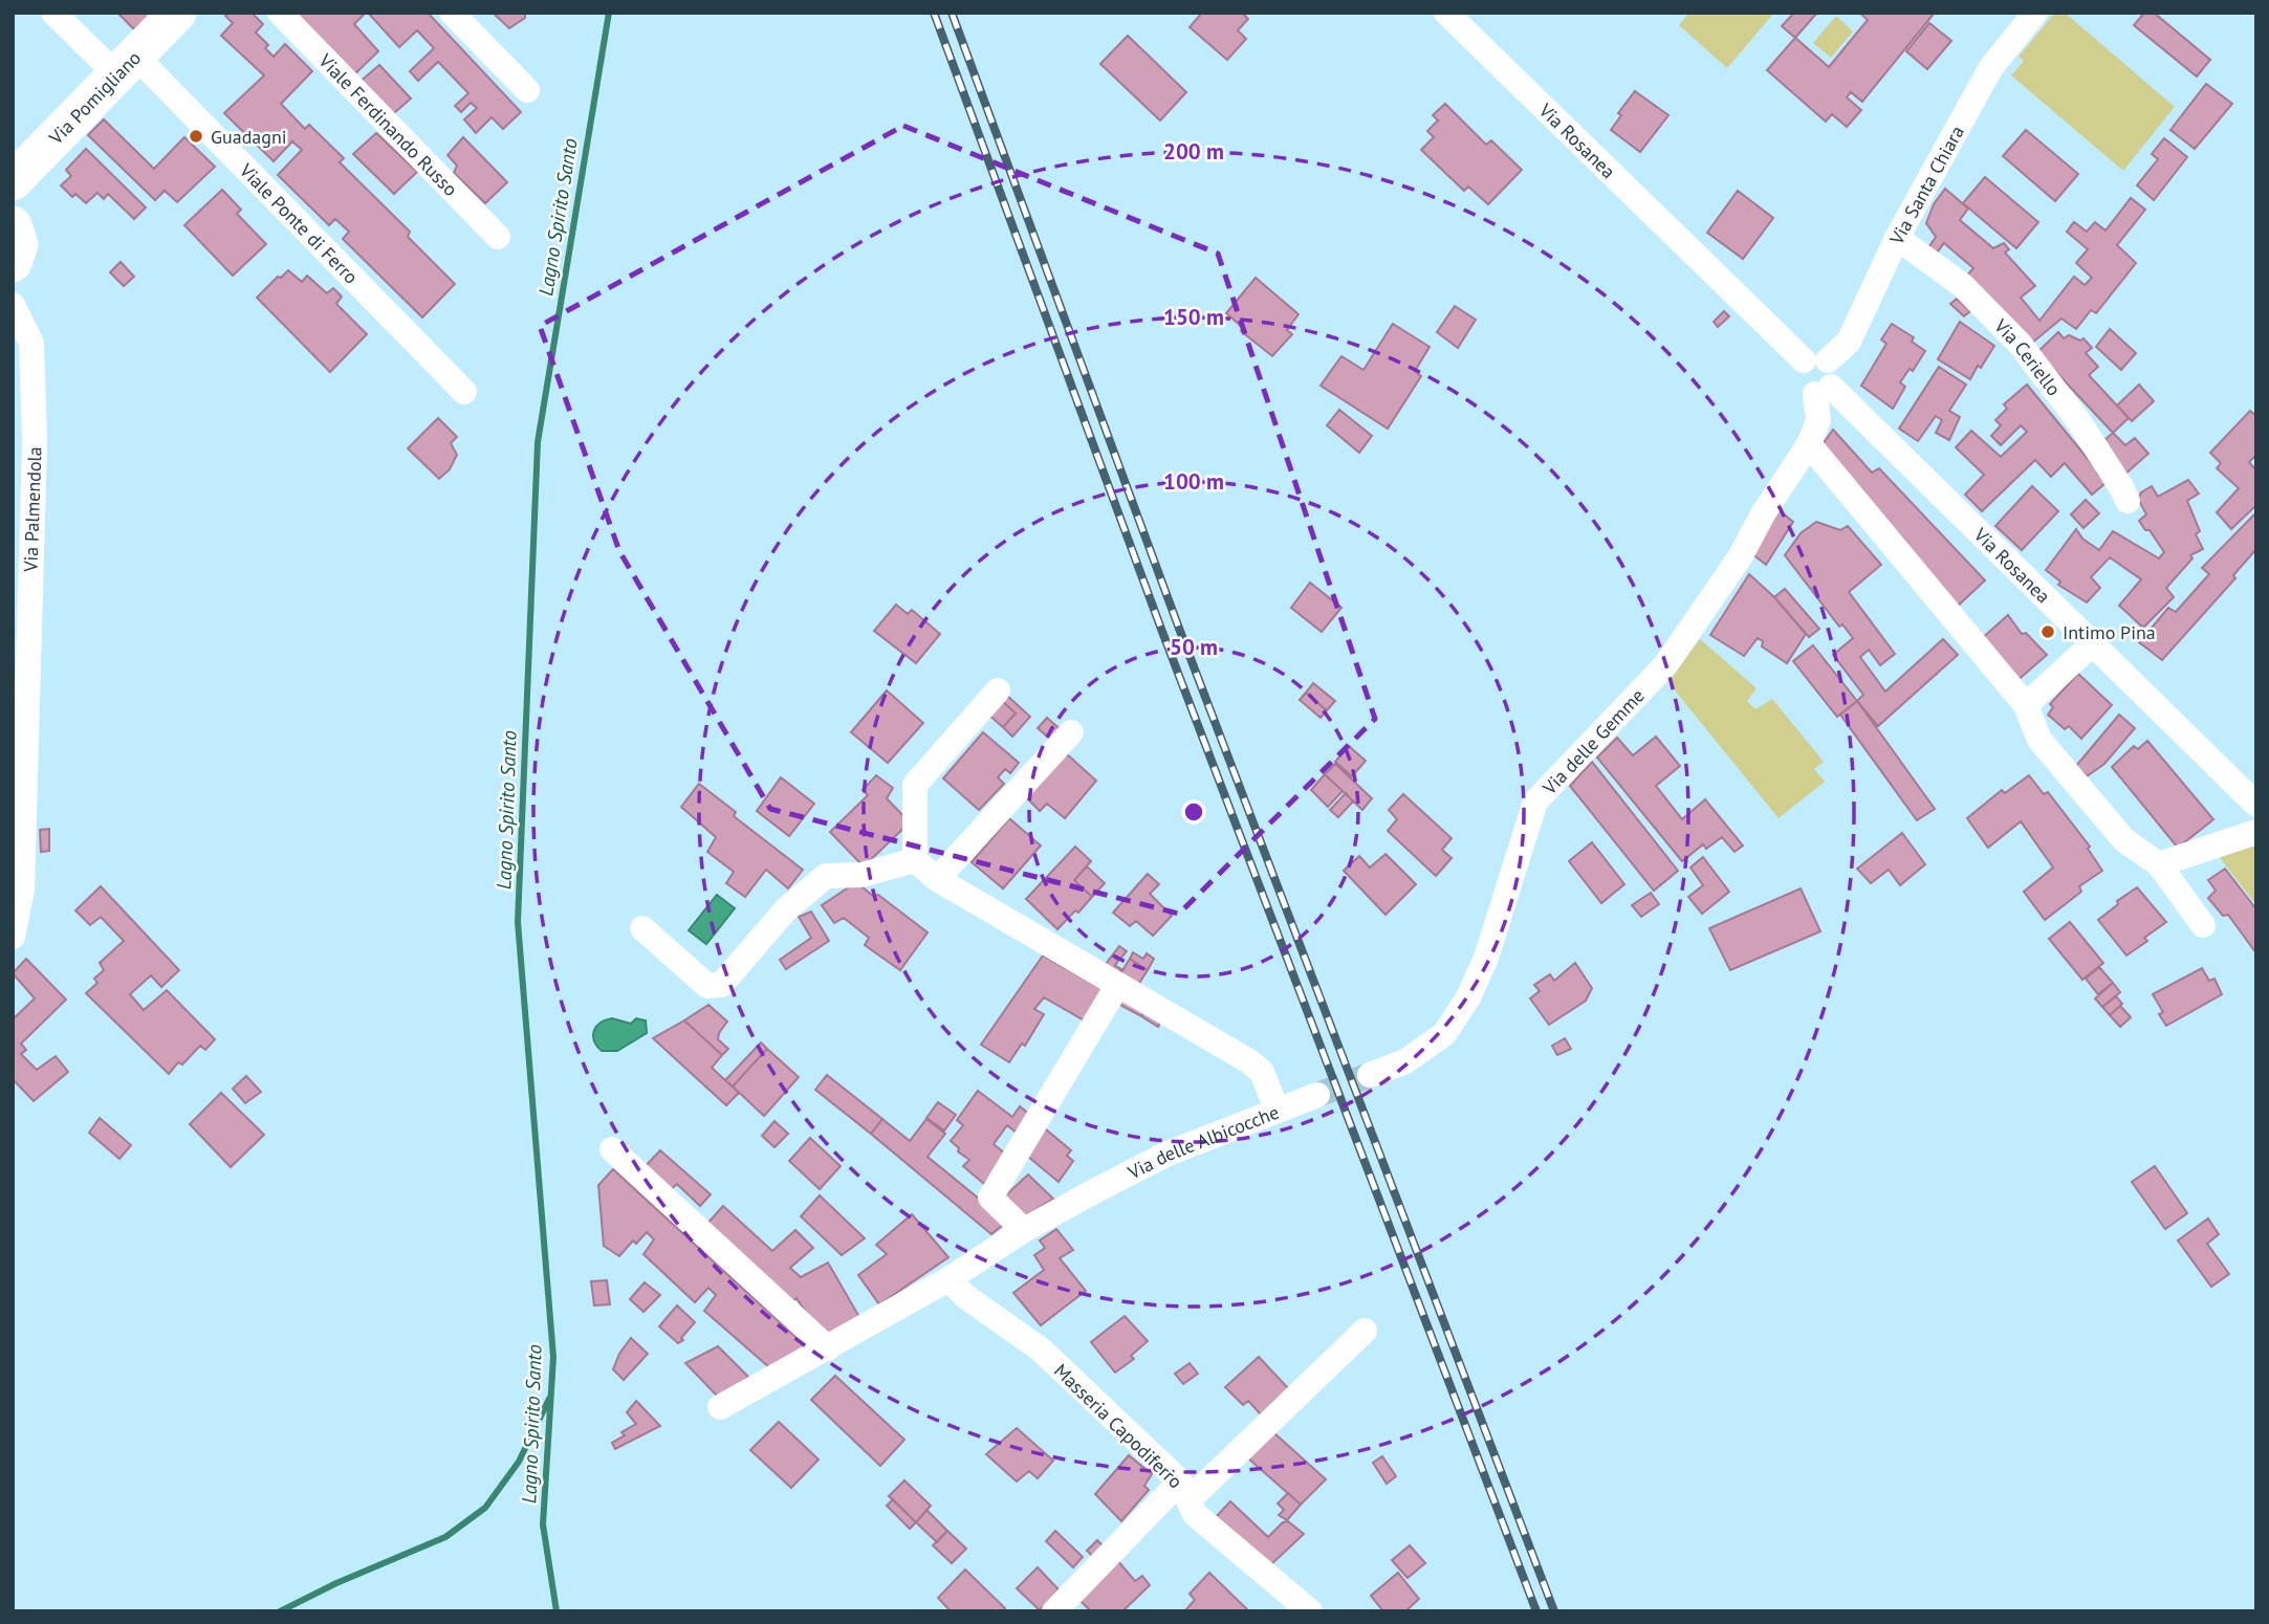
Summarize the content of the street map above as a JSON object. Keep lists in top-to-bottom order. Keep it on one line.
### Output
{"streets":{"main road":["Via Pomigliano"],"street":["Viale Ferdinando Russo","Via Rosanea","Via Santa Chiara","Viale Ponte di Ferro","Via Ceriello","Via Palmendola","Via delle Gemme","Via delle Albicocche","Masseria Capodiferro"]},"crossings":[["Via Pomigliano","Viale Ponte di Ferro"],["Via Rosanea","Via Santa Chiara"],["Via Rosanea","Via delle Gemme"],["Via Santa Chiara","Via Ceriello"],["Via Santa Chiara","Via delle Gemme"],["Via delle Albicocche","Masseria Capodiferro"]],"water":["Lagno Spirito Santo"],"places":["Guadagni","Intimo Pina"],"rings":["200 m","150 m","100 m","50 m"]}
